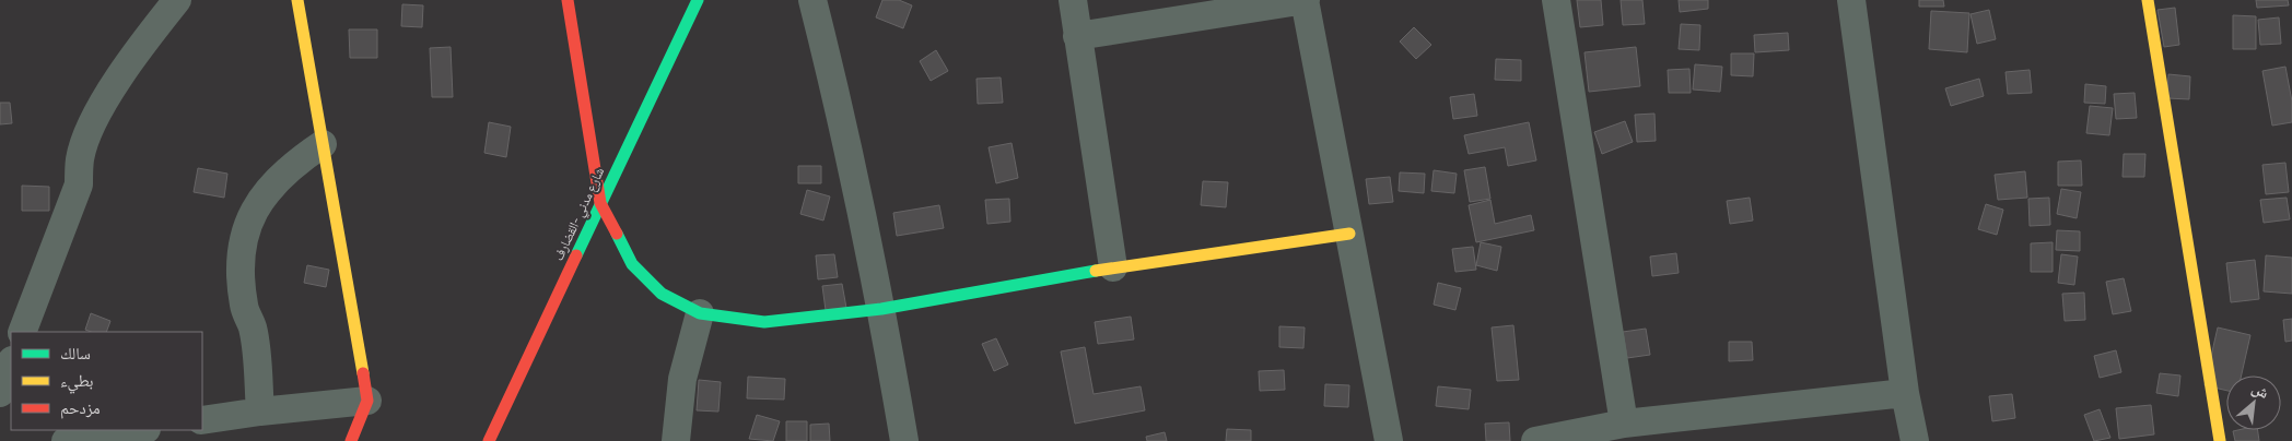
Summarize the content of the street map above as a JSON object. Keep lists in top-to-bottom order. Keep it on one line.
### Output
{"streets":{"main road":["شارع مدني -القضارف"]},"legend":["سالك","بطيء","مزدحم"],"north":"top right"}
